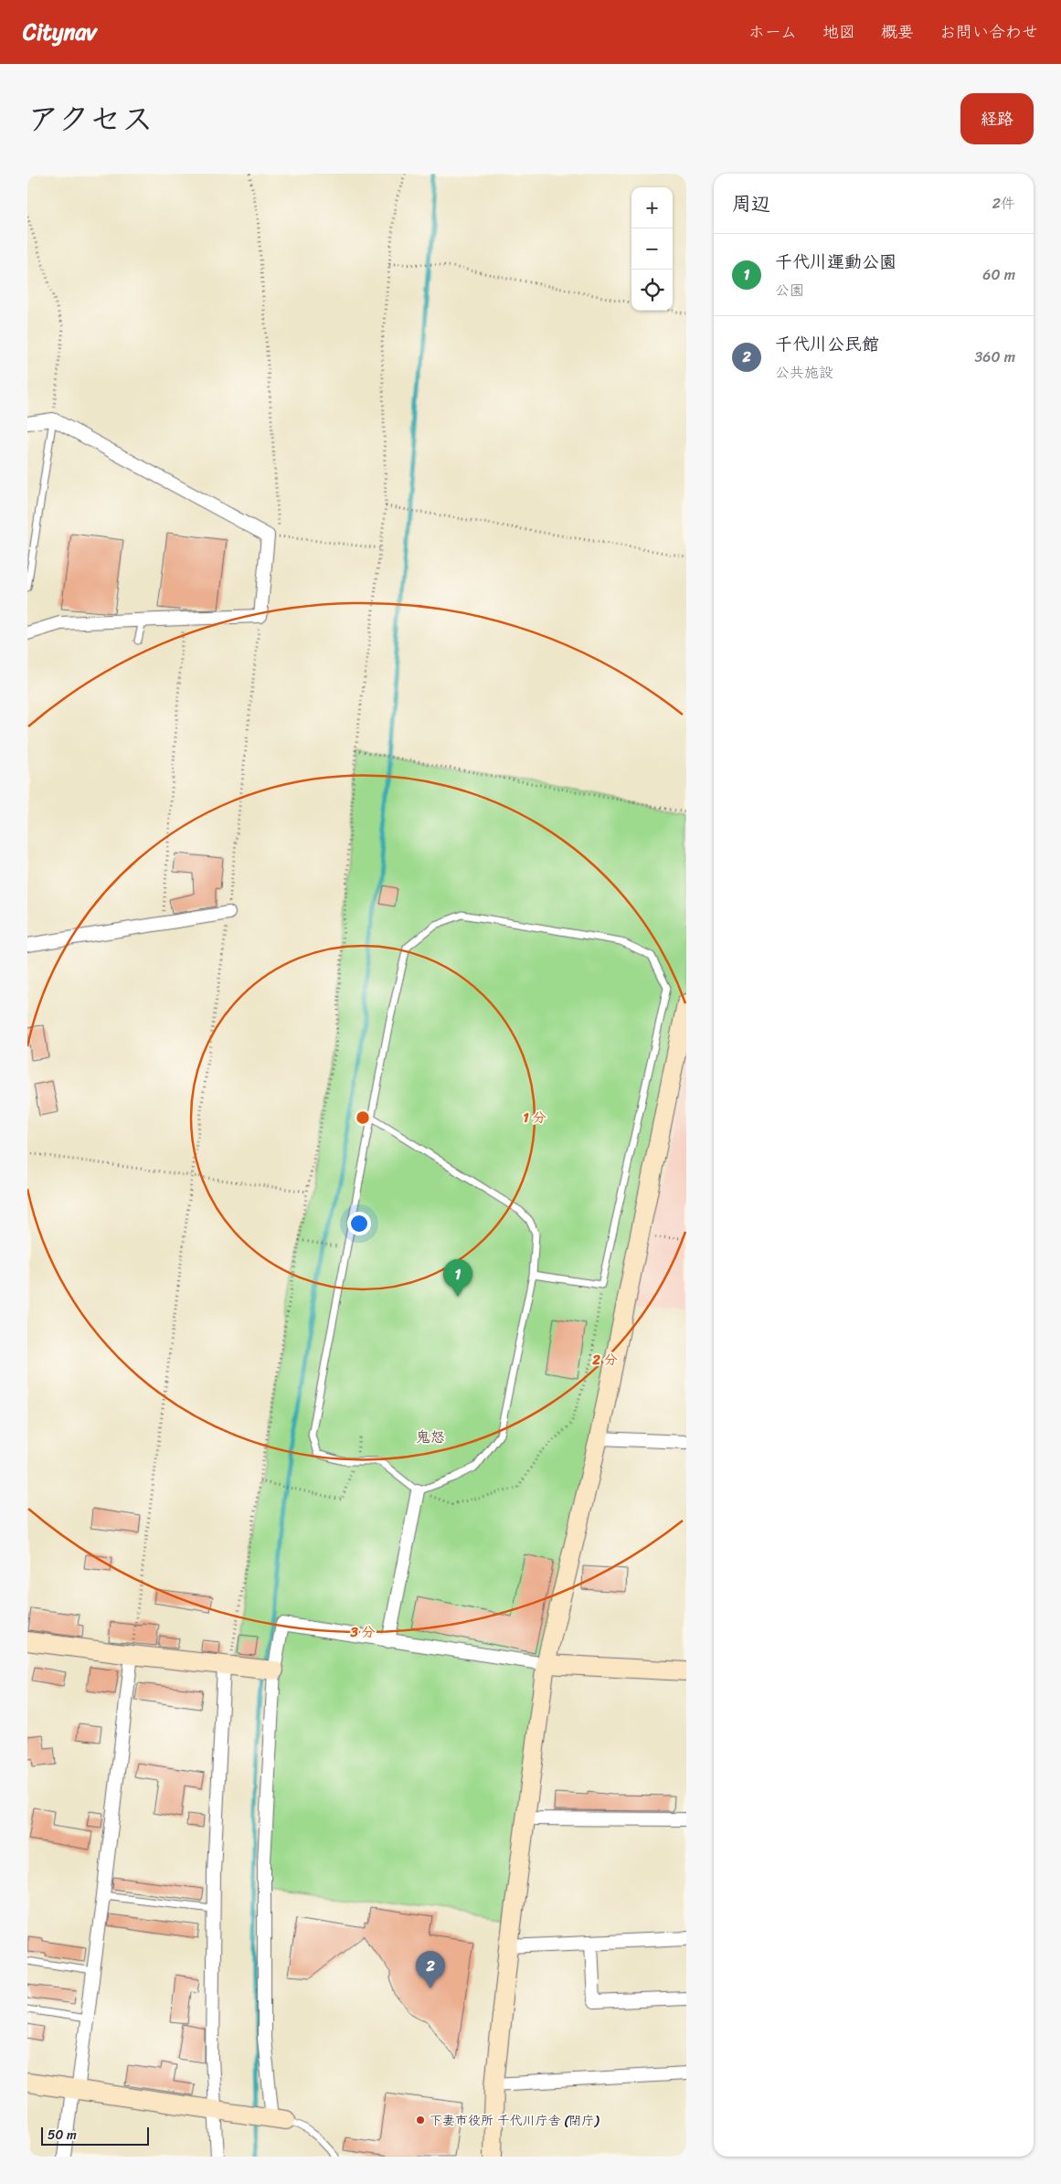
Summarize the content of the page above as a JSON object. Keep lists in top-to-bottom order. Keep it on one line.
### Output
{"districts":["鬼怒"],"places":["下妻市役所 千代川庁舎 (閉庁)"],"scale_bar":"50 m","page":{"header":"Citynav","nav":["ホーム","地図","概要","お問い合わせ"],"title":"アクセス","buttons":"経路","heading":["周辺","2件"],"map_buttons":["+","−"],"list":[{"mark":"1","name":"千代川運動公園","note":"公園","value":"60 m"},{"mark":"2","name":"千代川公民館","note":"公共施設","value":"360 m"}],"pins":["1","2"],"scale":"50 m"},"rings":["1 分","2 分","3 分"]}
